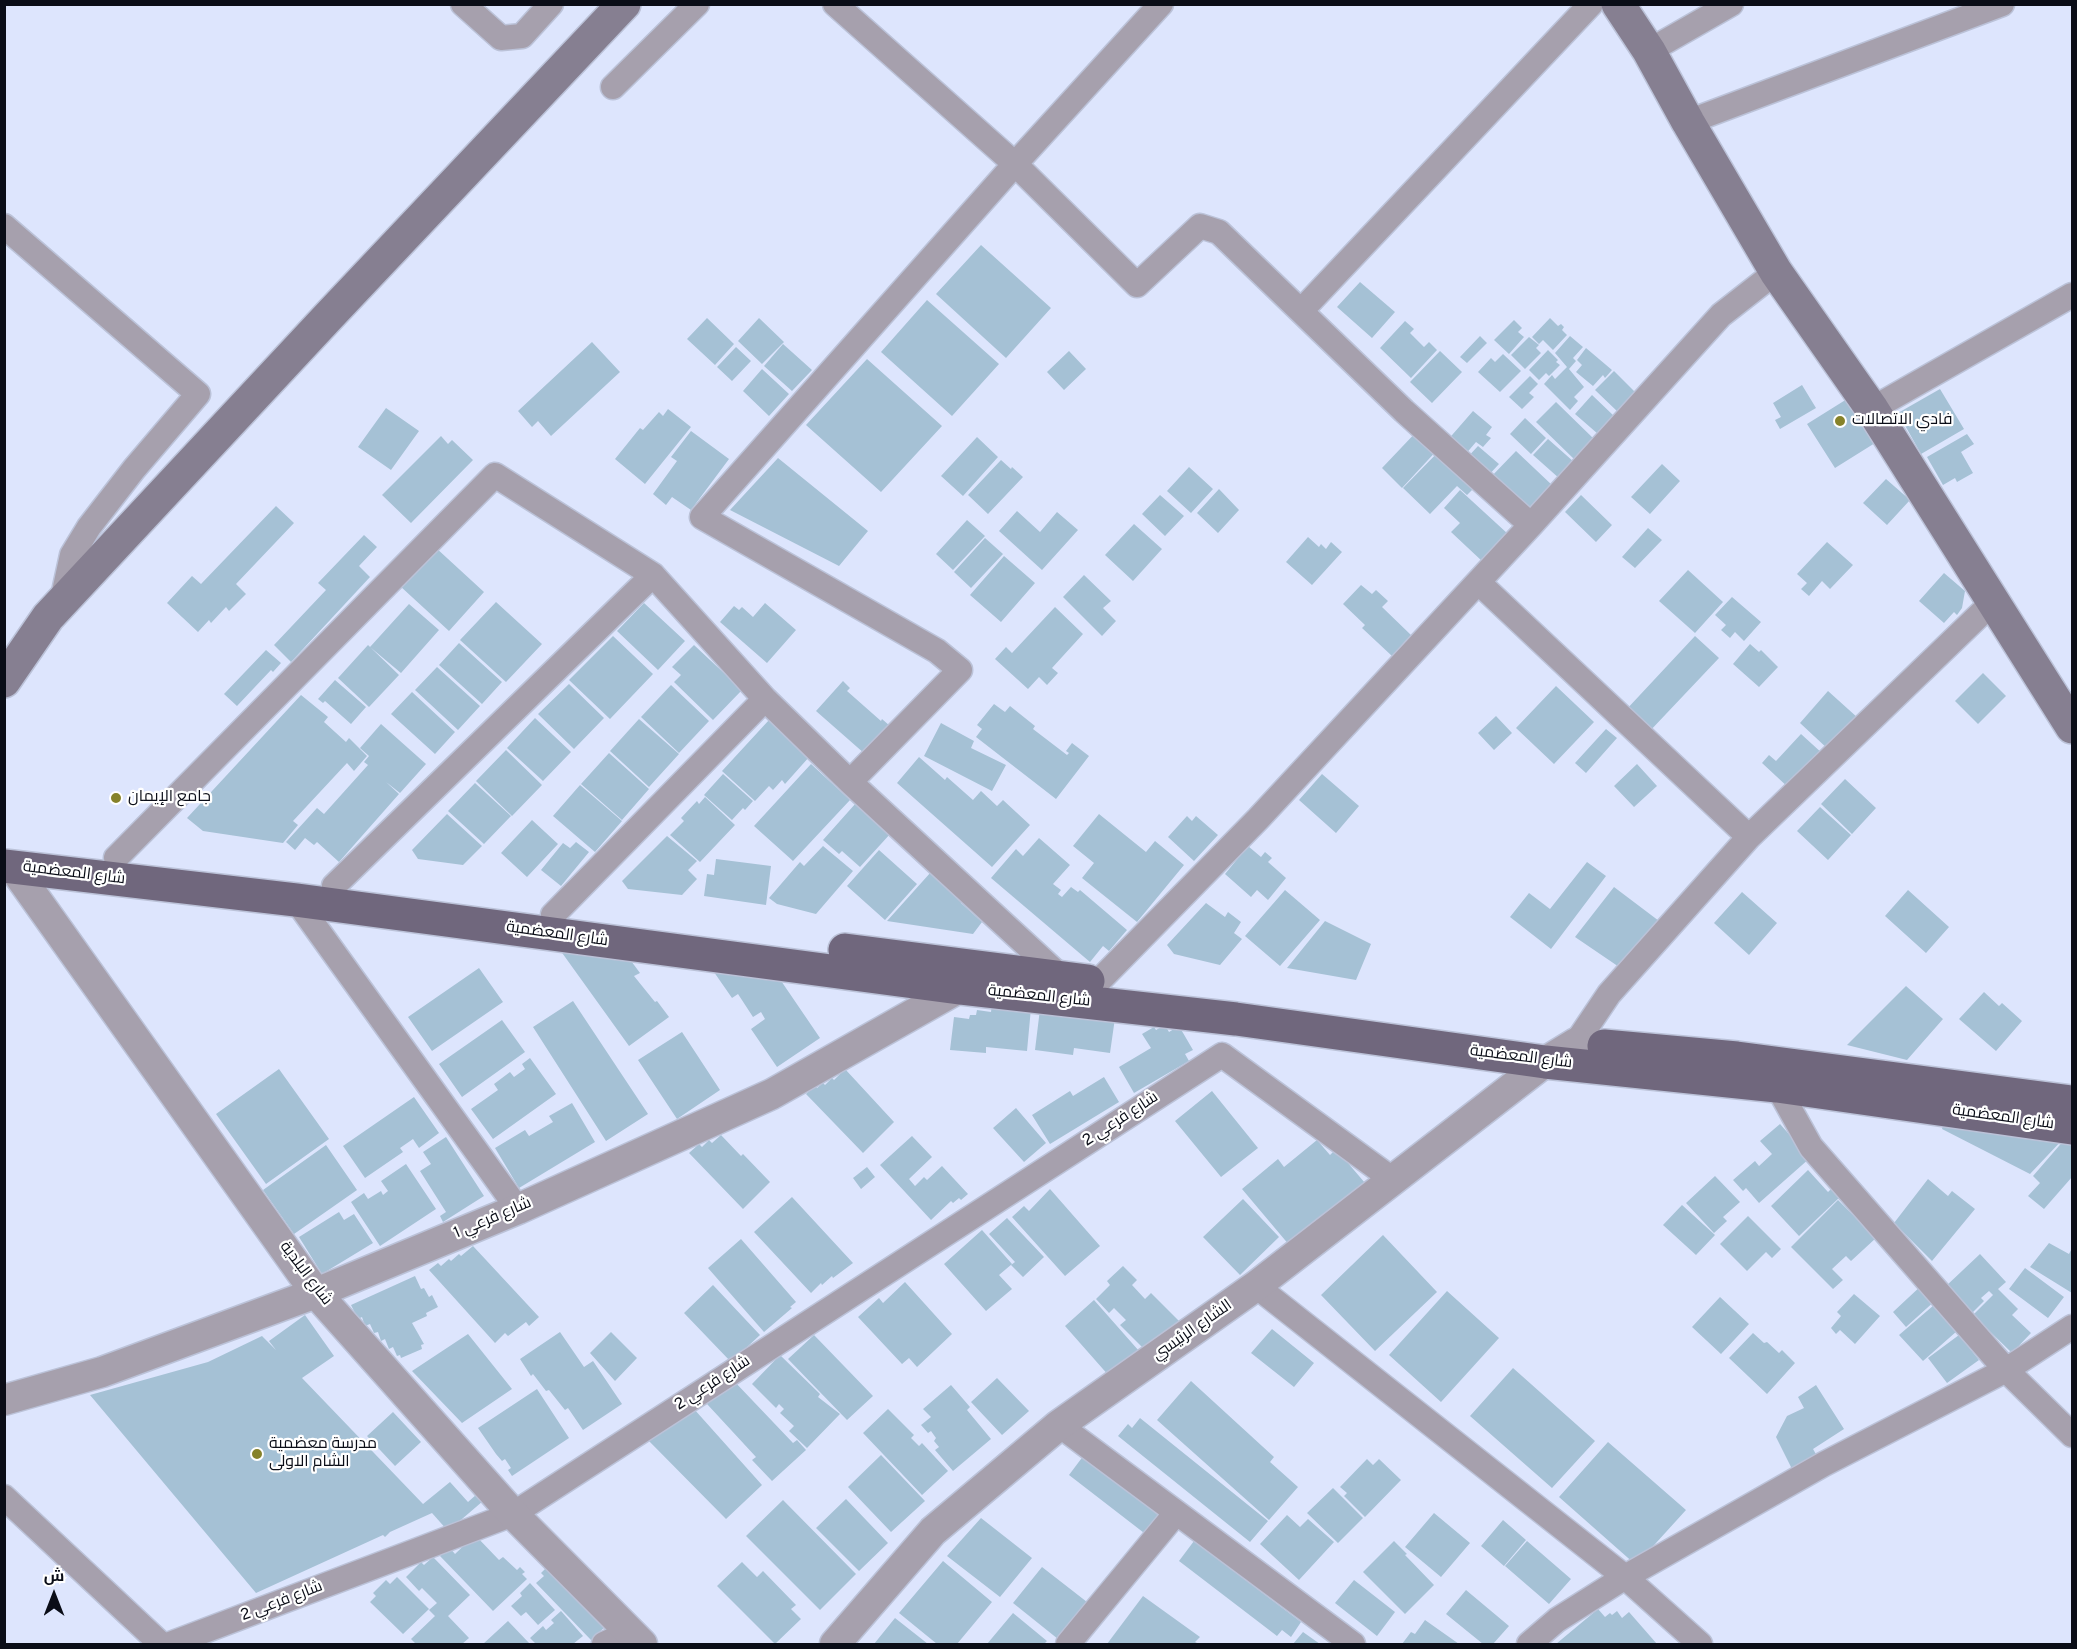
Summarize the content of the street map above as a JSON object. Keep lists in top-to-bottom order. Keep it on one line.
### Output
{"streets":{"main road":["شارع المعضمية"],"street":["شارع فرعي 2","شارع فرعي 1","شارع البلدية","الشارع الرئيسي"]},"crossings":[["شارع المعضمية","شارع فرعي 1"],["شارع المعضمية","شارع البلدية"],["شارع المعضمية","الشارع الرئيسي"],["شارع فرعي 2","شارع البلدية"],["شارع فرعي 2","الشارع الرئيسي"],["شارع فرعي 1","شارع البلدية"]],"places":["فادي الاتصالات","جامع الإيمان","مدرسة معضمية الشام الاولى"],"north":"top"}
